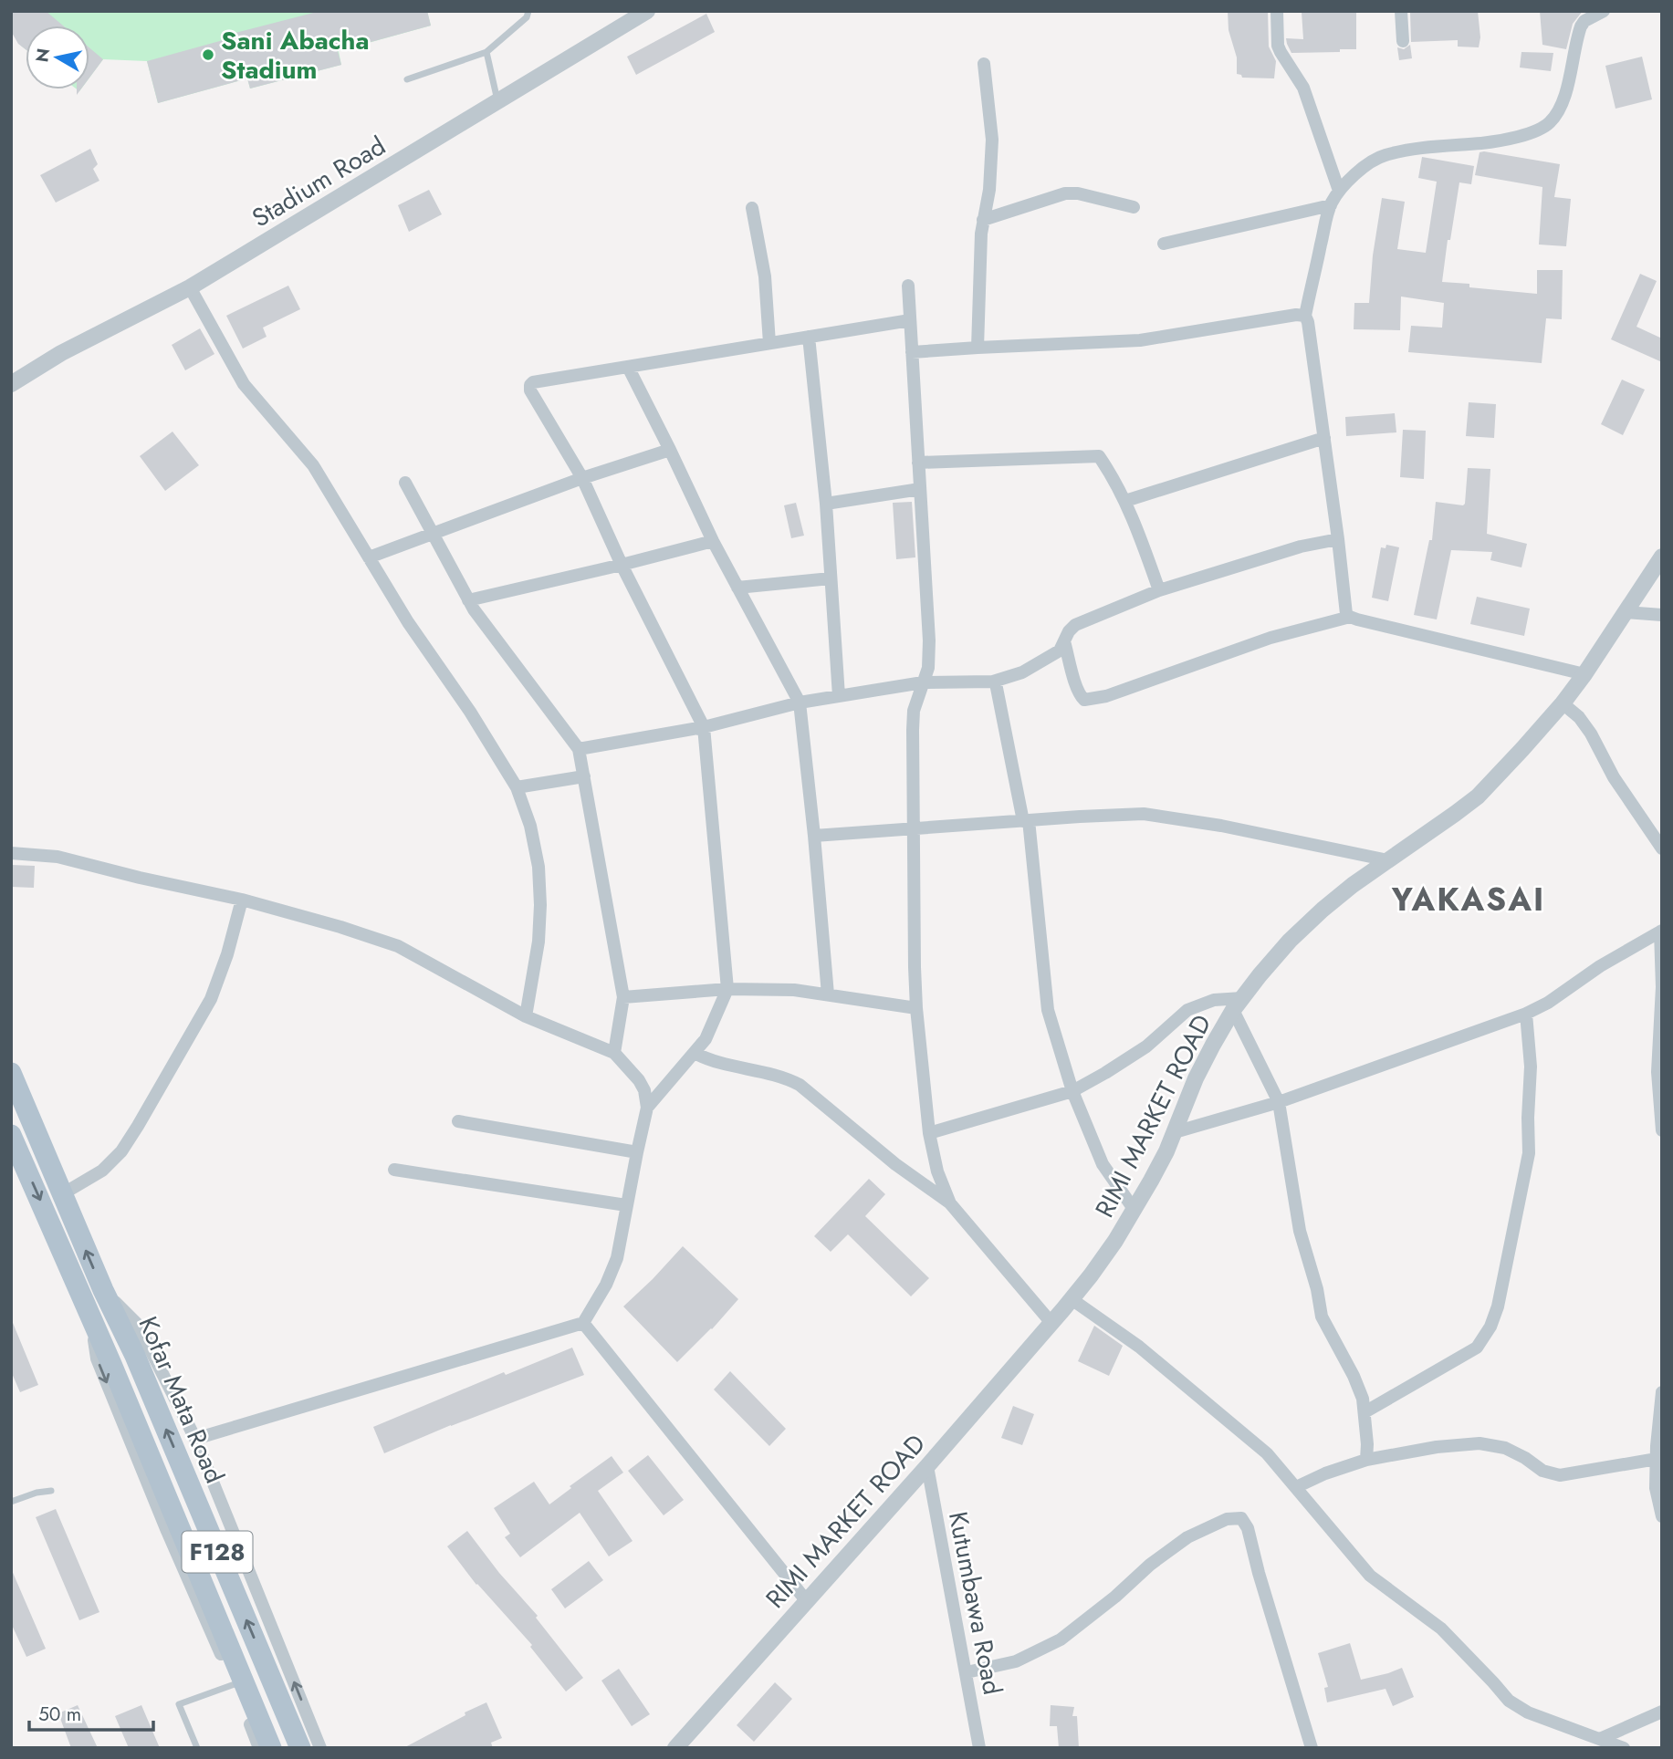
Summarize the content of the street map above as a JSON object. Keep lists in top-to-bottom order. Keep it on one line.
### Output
{"streets":{"main road":["Kofar Mata Road","F128"],"street":["Stadium Road","RIMI MARKET ROAD","Kutumbawa Road"]},"crossings":[["RIMI MARKET ROAD","Kutumbawa Road"]],"districts":["YAKASAI"],"places":["Sani Abacha Stadium"],"scale_bar":"50 m","north":"left"}
